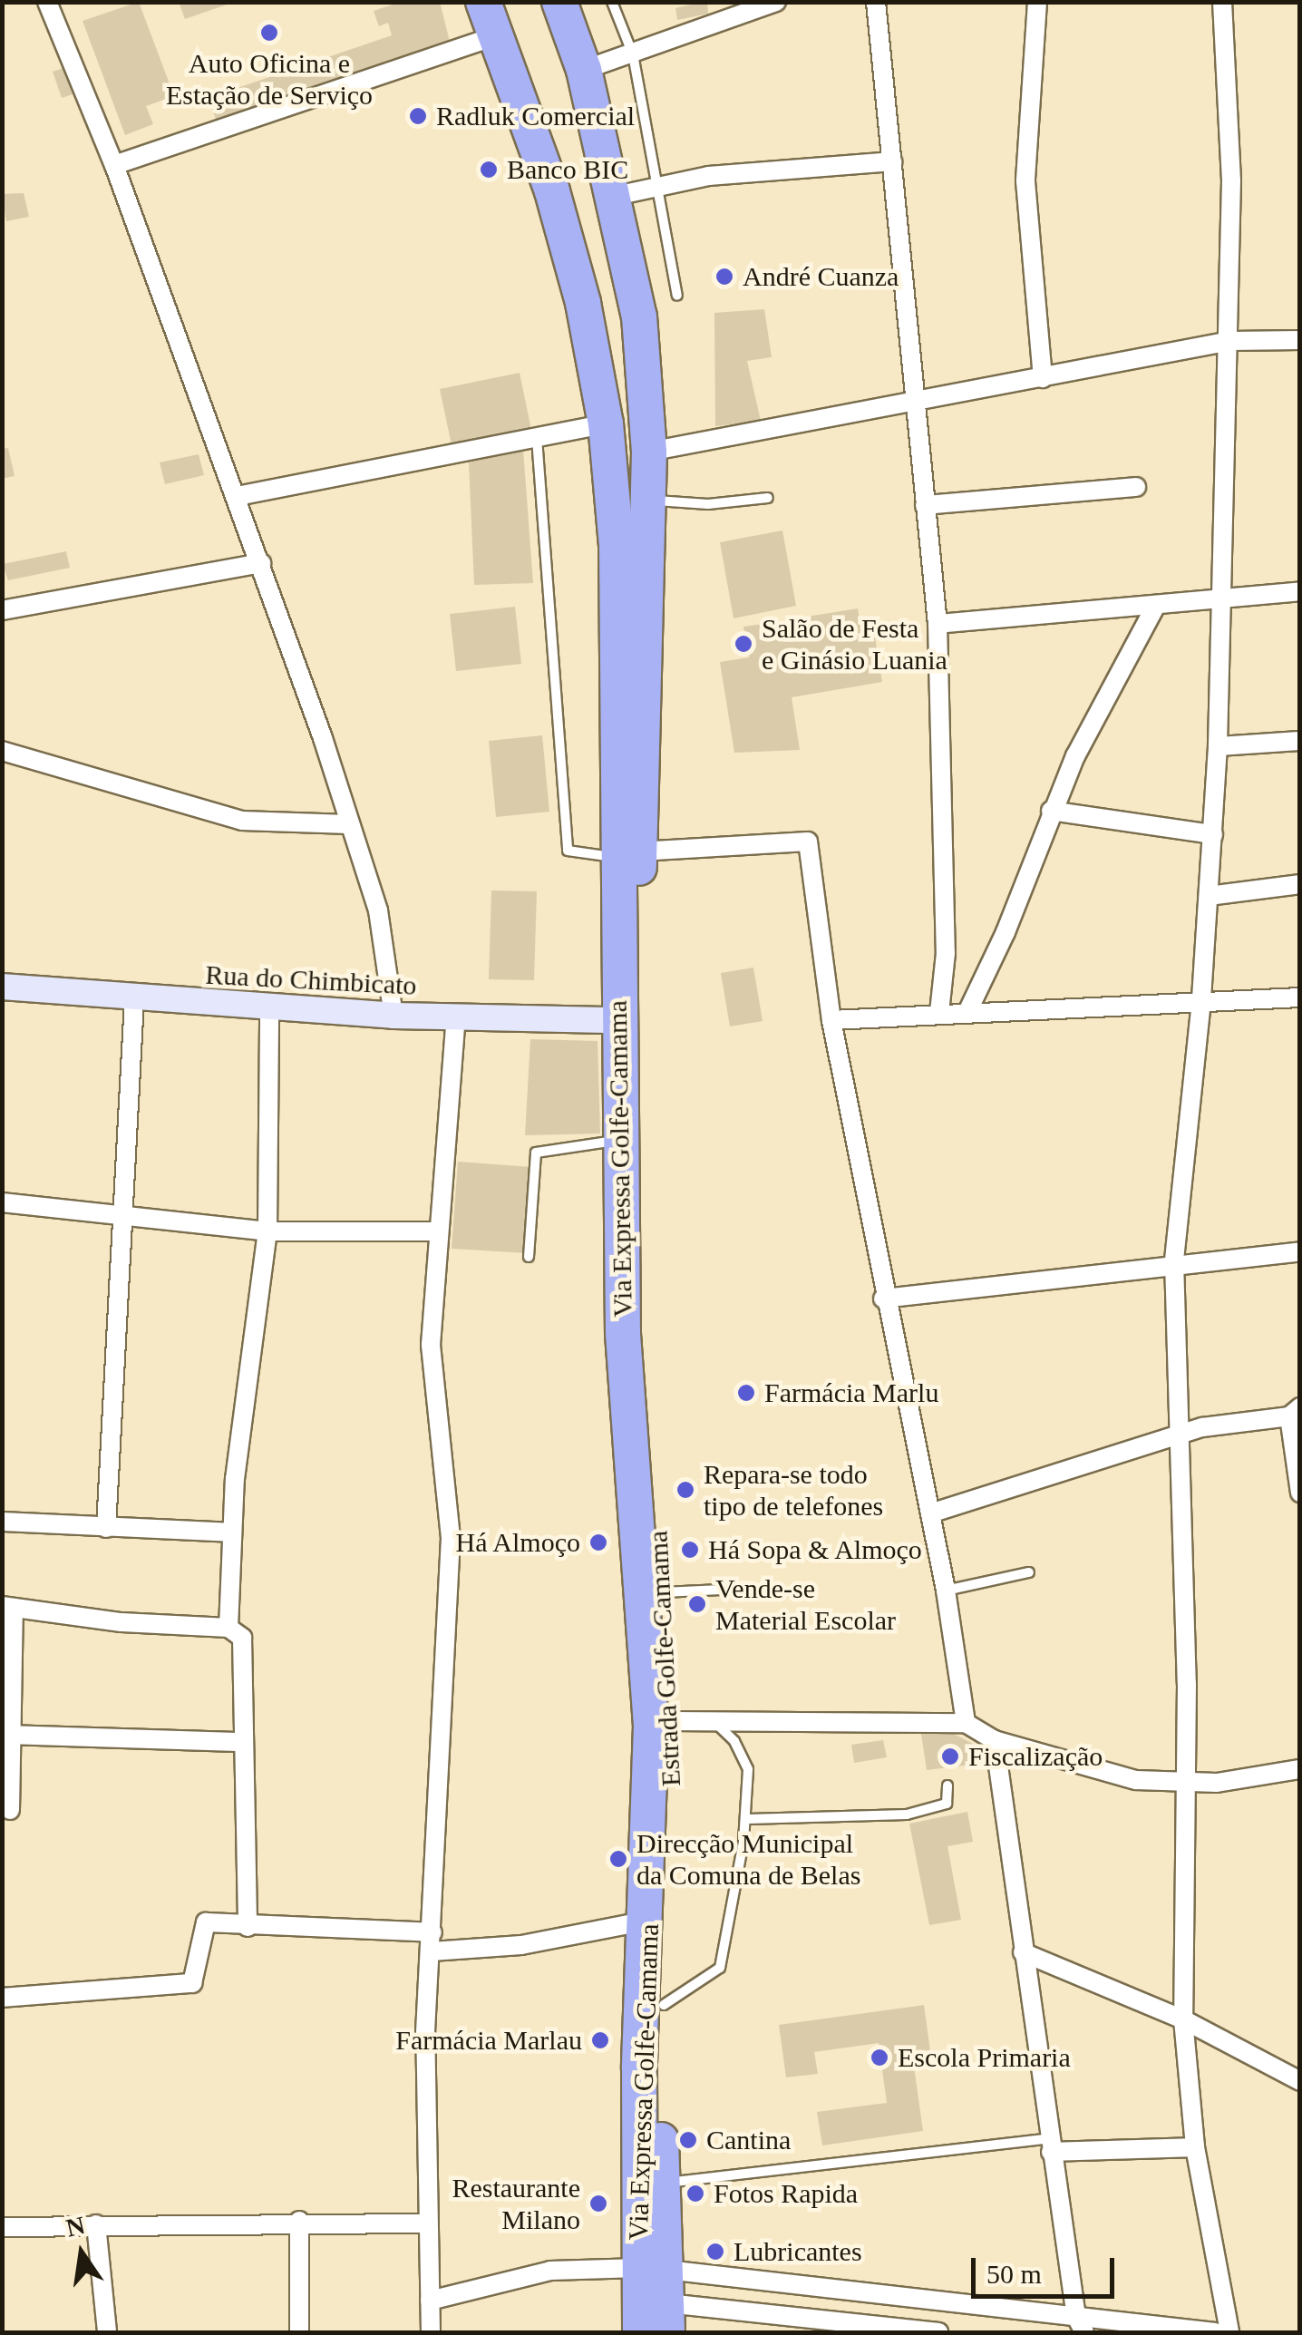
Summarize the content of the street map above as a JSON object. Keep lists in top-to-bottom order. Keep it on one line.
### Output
{"streets":{"highway":["Via Expressa Golfe-Camama","Estrada Golfe-Camama"],"street":["Rua do Chimbicato"]},"crossings":[["Rua do Chimbicato","Via Expressa Golfe-Camama"],["Via Expressa Golfe-Camama","Estrada Golfe-Camama"]],"places":["Auto Oficina e Estação de Serviço","Radluk Comercial","Banco BIC","André Cuanza","Salão de Festa e Ginásio Luania","Farmácia Marlu","Repara-se todo tipo de telefones","Há Almoço","Há Sopa & Almoço","Vende-se Material Escolar","Fiscalização","Direcção Municipal da Comuna de Belas","Farmácia Marlau","Escola Primaria","Cantina","Fotos Rapida","Restaurante Milano","Lubricantes"],"scale_bar":"50 m","north":"top"}
